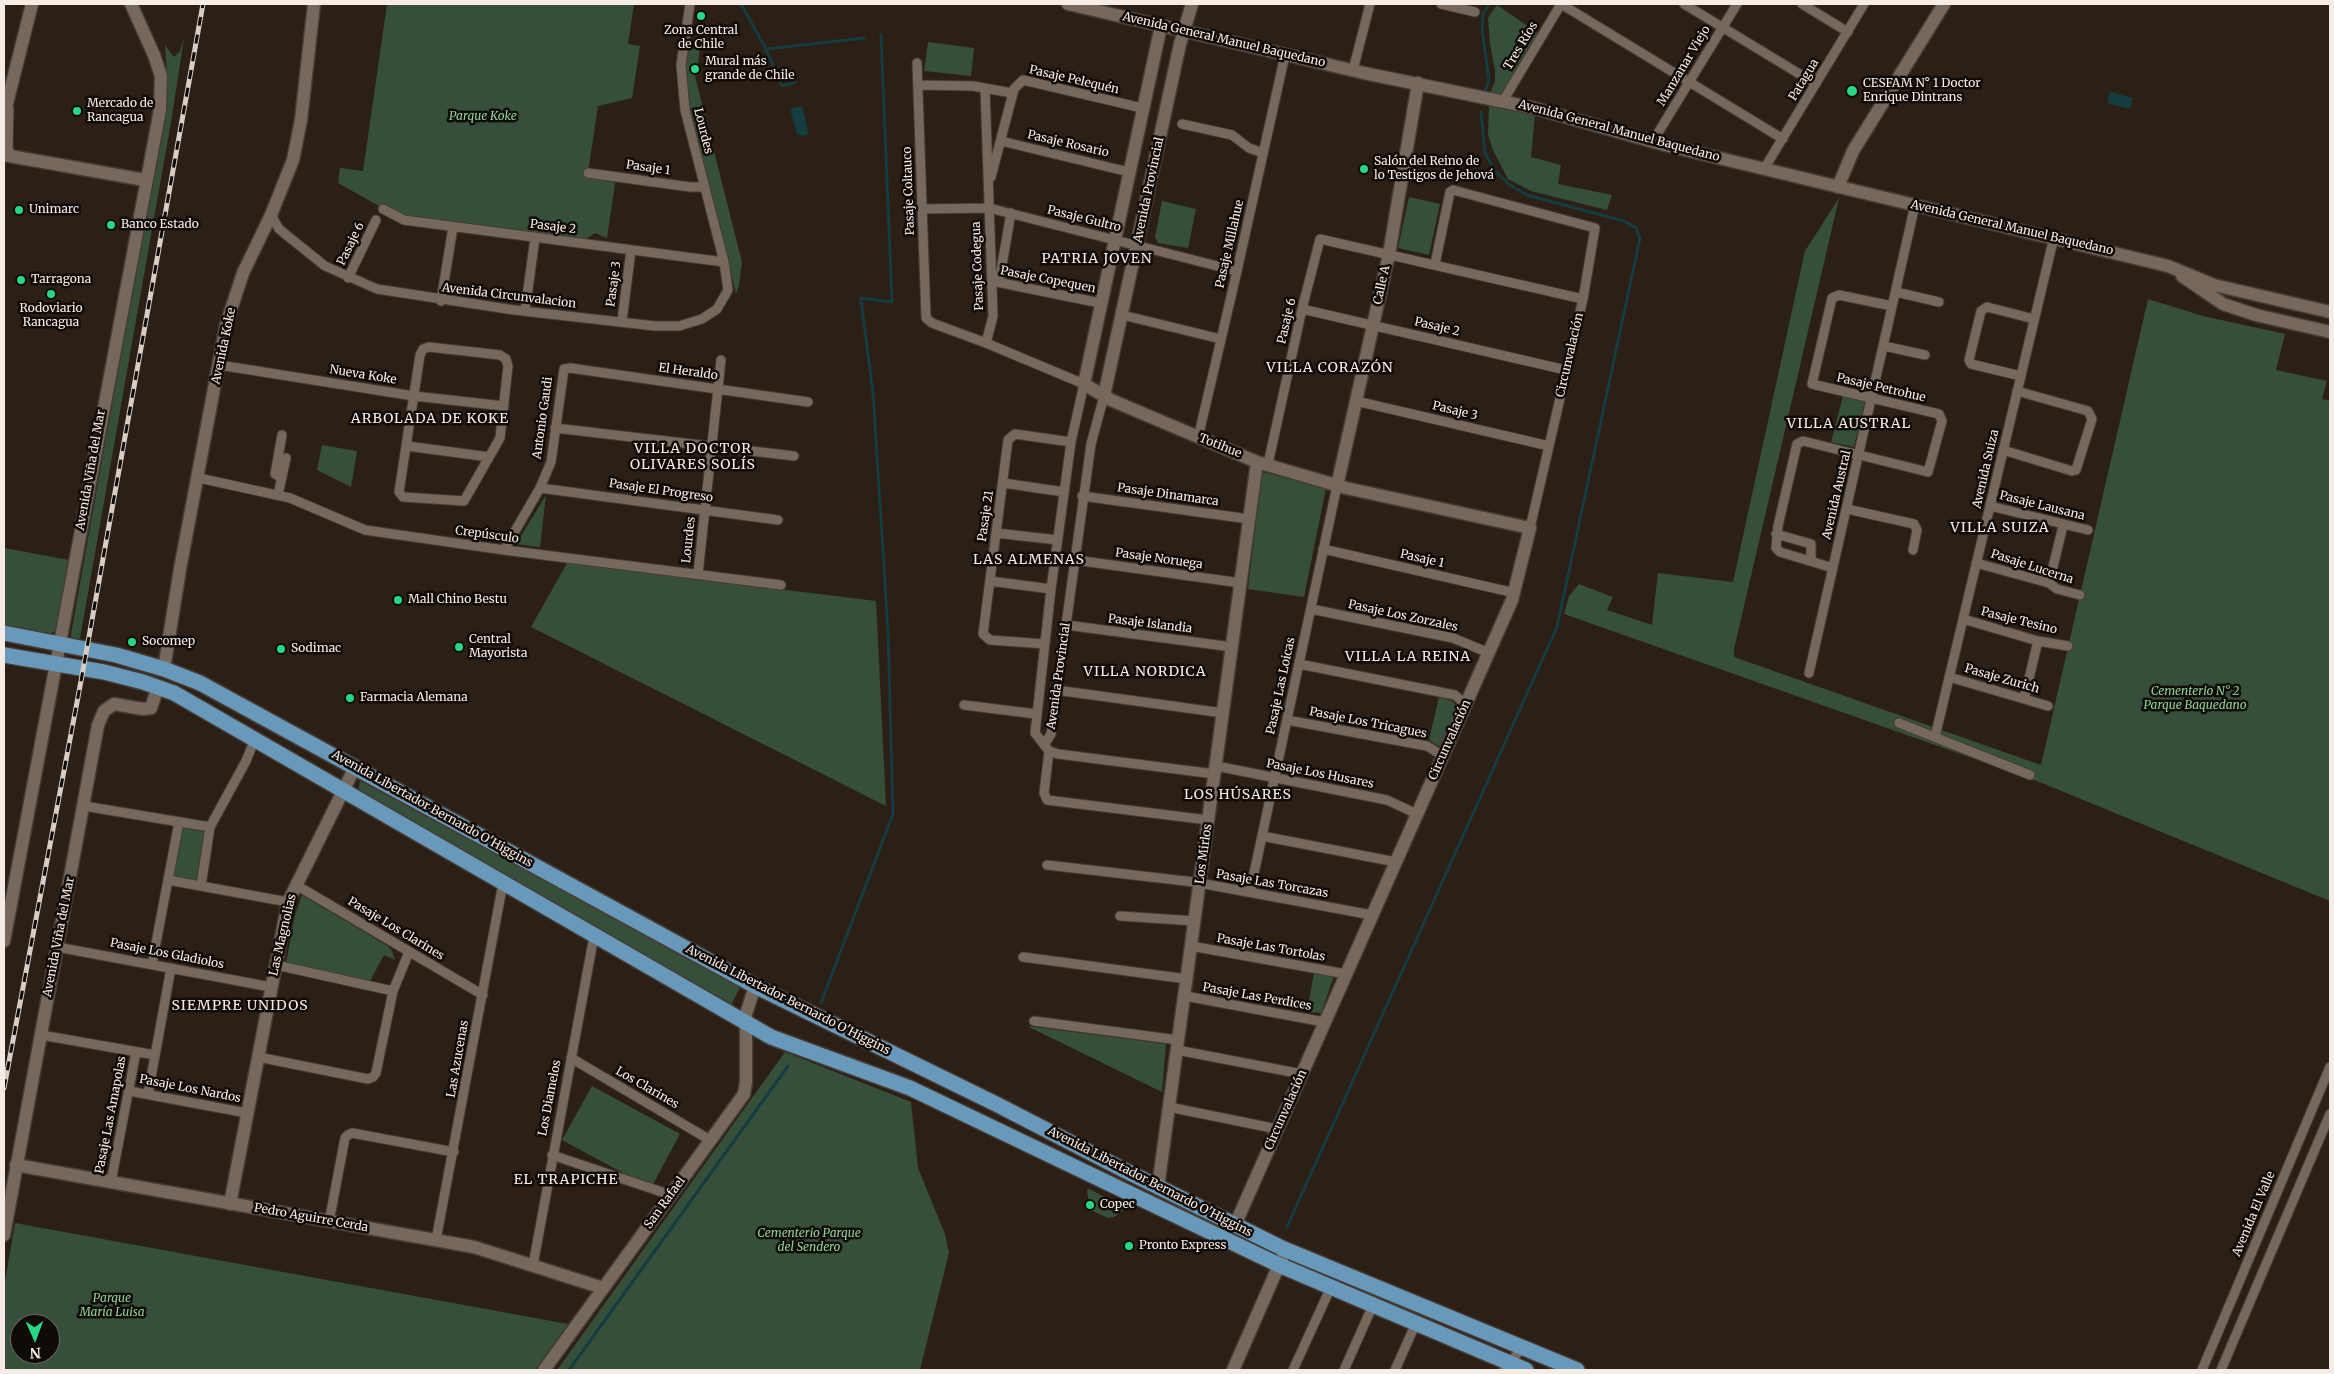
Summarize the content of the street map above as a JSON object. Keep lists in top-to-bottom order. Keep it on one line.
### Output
{"streets":{"main road":["Avenida Libertador Bernardo O'Higgins"],"street":["Avenida General Manuel Baquedano","Tres Ríos","Manzanar Viejo","Pasaje Pelequén","Patagua","Lourdes","Pasaje Rosario","Pasaje 1","Avenida Provincial","Pasaje Coltauco","Pasaje Gultro","Pasaje 2","Pasaje 6","Pasaje Millahue","Pasaje Codegua","Pasaje Copequen","Pasaje 3","Calle A","Avenida Circunvalacion","Avenida Koke","Circunvalación","El Heraldo","Nueva Koke","Pasaje Petrohue","Antonio Gaudi","Totihue","Avenida Suiza","Avenida Viña del Mar","Pasaje El Progreso","Pasaje Dinamarca","Avenida Austral","Pasaje Lausana","Pasaje 21","Crepúsculo","Pasaje Noruega","Pasaje Lucerna","Pasaje Los Zorzales","Pasaje Tesino","Pasaje Islandia","Pasaje Zurich","Pasaje Las Loicas","Pasaje Los Tricagues","Pasaje Los Husares","Los Mirlos","Pasaje Las Torcazas","Pasaje Los Clarines","Las Magnolias","Pasaje Las Tortolas","Pasaje Los Gladiolos","Pasaje Las Perdices","Las Azucenas","Los Clarines","Pasaje Los Nardos","Los Diamelos","Pasaje Las Amapolas","San Rafael","Avenida El Valle","Pedro Aguirre Cerda"]},"crossings":[["Avenida General Manuel Baquedano","Tres Ríos"],["Avenida General Manuel Baquedano","Manzanar Viejo"],["Avenida General Manuel Baquedano","Patagua"],["Avenida General Manuel Baquedano","Avenida Provincial"],["Avenida General Manuel Baquedano","Pasaje Millahue"],["Avenida General Manuel Baquedano","Calle A"],["Avenida General Manuel Baquedano","Avenida Suiza"],["Avenida General Manuel Baquedano","Avenida Austral"],["Pasaje Pelequén","Avenida Provincial"],["Pasaje Pelequén","Pasaje Codegua"],["Lourdes","Pasaje 1"],["Lourdes","Pasaje 2"],["Lourdes","Avenida Circunvalacion"],["Lourdes","El Heraldo"],["Lourdes","Pasaje El Progreso"],["Lourdes","Crepúsculo"],["Pasaje Rosario","Avenida Provincial"],["Pasaje Rosario","Pasaje Codegua"],["Pasaje 1","Circunvalación"],["Pasaje 1","Pasaje Las Loicas"],["Avenida Provincial","Pasaje Gultro"],["Avenida Provincial","Pasaje Copequen"],["Avenida Provincial","Totihue"],["Avenida Provincial","Pasaje Dinamarca"],["Avenida Provincial","Pasaje 21"],["Avenida Provincial","Pasaje Noruega"],["Avenida Provincial","Pasaje Islandia"],["Avenida Provincial","Pasaje Los Husares"],["Pasaje Coltauco","Pasaje Gultro"],["Pasaje Coltauco","Totihue"],["Pasaje Gultro","Pasaje Millahue"],["Pasaje Gultro","Pasaje Codegua"],["Pasaje 2","Pasaje 6"],["Pasaje 2","Pasaje 3"],["Pasaje 2","Calle A"],["Pasaje 2","Avenida Circunvalacion"],["Pasaje 2","Circunvalación"],["Pasaje 6","Calle A"],["Pasaje 6","Avenida Circunvalacion"],["Pasaje 6","Totihue"],["Pasaje 6","Los Mirlos"],["Pasaje Millahue","Totihue"],["Pasaje Codegua","Pasaje Copequen"],["Pasaje Codegua","Totihue"],["Pasaje 3","Calle A"],["Pasaje 3","Avenida Circunvalacion"],["Pasaje 3","Circunvalación"],["Calle A","Totihue"],["Calle A","Pasaje Las Loicas"],["Avenida Circunvalacion","Avenida Koke"],["Avenida Koke","Nueva Koke"],["Avenida Koke","Crepúsculo"],["Avenida Koke","Avenida Libertador Bernardo O'Higgins"],["Circunvalación","Totihue"],["Circunvalación","Pasaje Los Zorzales"],["Circunvalación","Pasaje Los Tricagues"],["Circunvalación","Pasaje Los Husares"],["Circunvalación","Avenida Libertador Bernardo O'Higgins"],["Circunvalación","Pasaje Las Torcazas"],["Circunvalación","Pasaje Las Tortolas"],["Circunvalación","Pasaje Las Perdices"],["El Heraldo","Antonio Gaudi"],["Pasaje Petrohue","Avenida Austral"],["Antonio Gaudi","Pasaje El Progreso"],["Antonio Gaudi","Crepúsculo"],["Totihue","Pasaje Las Loicas"],["Totihue","Los Mirlos"],["Avenida Suiza","Pasaje Lausana"],["Avenida Suiza","Pasaje Lucerna"],["Avenida Suiza","Pasaje Tesino"],["Avenida Suiza","Pasaje Zurich"],["Avenida Viña del Mar","Avenida Libertador Bernardo O'Higgins"],["Avenida Viña del Mar","Pasaje Los Gladiolos"],["Avenida Viña del Mar","Pedro Aguirre Cerda"],["Pasaje Dinamarca","Los Mirlos"],["Pasaje Noruega","Los Mirlos"],["Pasaje Los Zorzales","Pasaje Las Loicas"],["Pasaje Islandia","Los Mirlos"],["Pasaje Las Loicas","Pasaje Los Tricagues"],["Pasaje Las Loicas","Pasaje Los Husares"],["Pasaje Las Loicas","Pasaje Las Torcazas"],["Pasaje Los Husares","Los Mirlos"],["Avenida Libertador Bernardo O'Higgins","Los Mirlos"],["Avenida Libertador Bernardo O'Higgins","Las Magnolias"],["Avenida Libertador Bernardo O'Higgins","Las Azucenas"],["Avenida Libertador Bernardo O'Higgins","Los Diamelos"],["Avenida Libertador Bernardo O'Higgins","San Rafael"],["Los Mirlos","Pasaje Las Torcazas"],["Los Mirlos","Pasaje Las Tortolas"],["Los Mirlos","Pasaje Las Perdices"],["Pasaje Los Clarines","Las Magnolias"],["Pasaje Los Clarines","Las Azucenas"],["Las Magnolias","Pasaje Los Gladiolos"],["Las Magnolias","Pasaje Los Nardos"],["Las Magnolias","Pedro Aguirre Cerda"],["Las Azucenas","Pedro Aguirre Cerda"],["Los Clarines","Los Diamelos"],["Los Clarines","San Rafael"],["Pasaje Los Nardos","Pasaje Las Amapolas"],["Los Diamelos","Pedro Aguirre Cerda"],["Pasaje Las Amapolas","Pedro Aguirre Cerda"],["San Rafael","Pedro Aguirre Cerda"]],"districts":["PATRIA JOVEN","VILLA CORAZÓN","ARBOLADA DE KOKE","VILLA AUSTRAL","VILLA DOCTOR OLIVARES SOLÍS","VILLA SUIZA","LAS ALMENAS","VILLA LA REINA","VILLA NORDICA","LOS HÚSARES","SIEMPRE UNIDOS","EL TRAPICHE"],"parks":["Parque Koke","Cementerio N° 2 Parque Baquedano","Cementerio Parque del Sendero","Parque María Luisa"],"places":["Zona Central de Chile","Mural más grande de Chile","CESFAM N° 1 Doctor Enrique Dintrans","Mercado de Rancagua","Salón del Reino de lo Testigos de Jehová","Unimarc","Banco Estado","Tarragona","Rodoviario Rancagua","Mall Chino Bestu","Socomep","Central Mayorista","Sodimac","Farmacia Alemana","Copec","Pronto Express"],"north":"bottom"}
